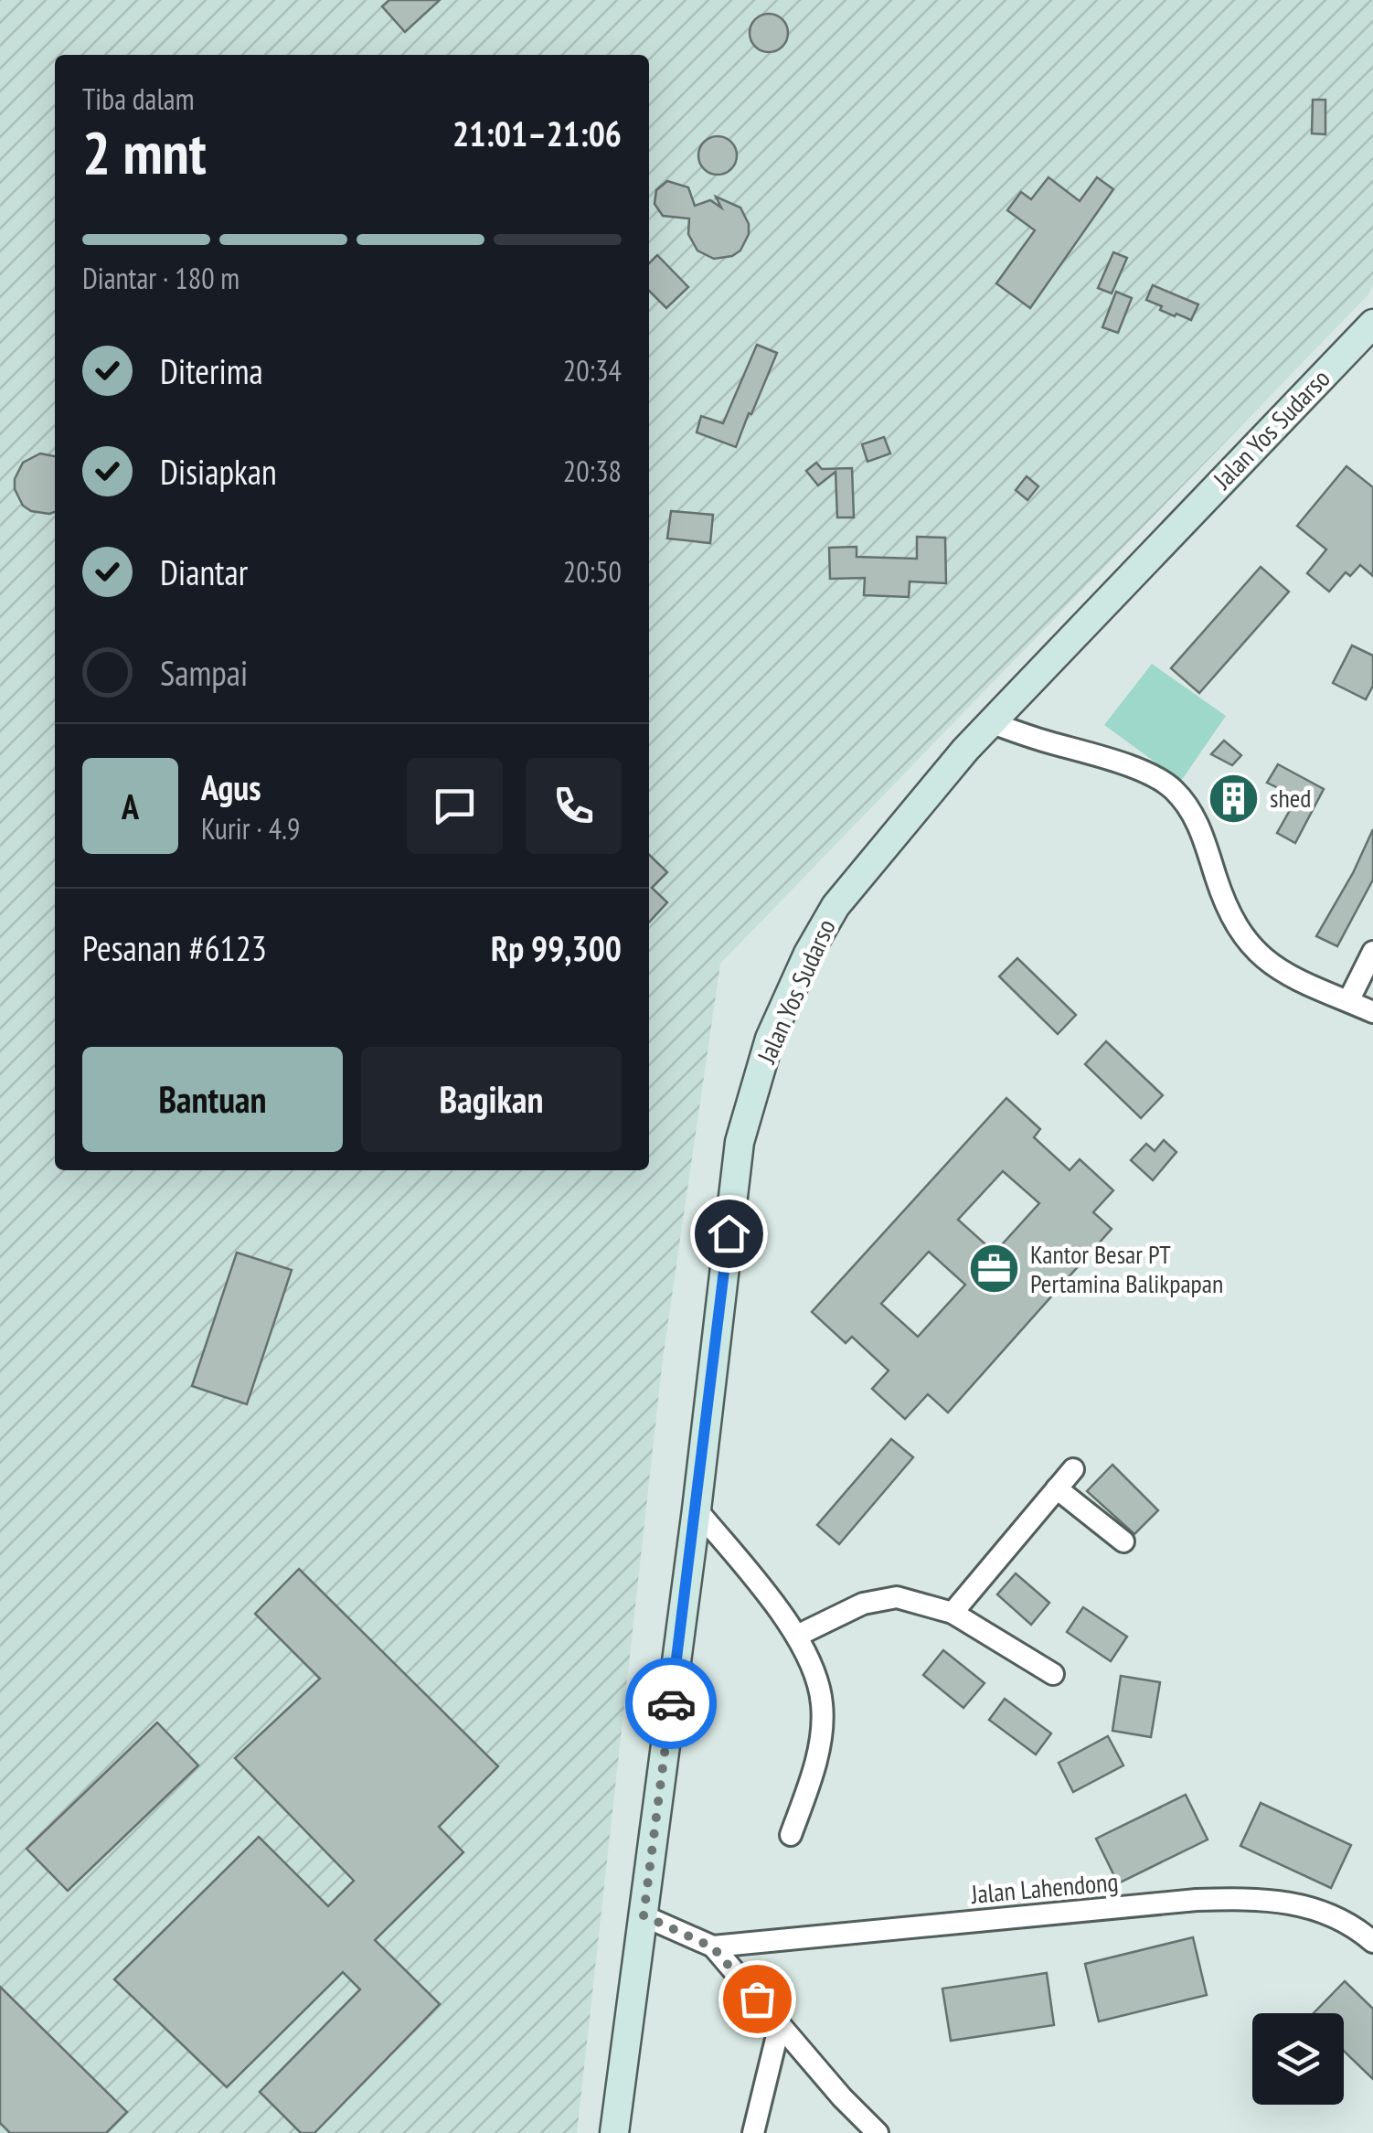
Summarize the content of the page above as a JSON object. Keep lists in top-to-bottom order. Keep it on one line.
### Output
{"streets":{"main road":["Jalan Yos Sudarso"],"street":["Jalan Lahendong"]},"places":{"building":["shed"],"office":["Kantor Besar PT Pertamina Balikpapan"]},"page":{"heading":["2 mnt","Tiba dalam","21:01–21:06"],"panel":["Agus","Kurir · 4.9","Pesanan #6123","Rp 99,300"],"bar":"Diantar · 180 m","list":[["Diterima","20:34"],["Disiapkan","20:38"],["Diantar","20:50"],"Sampai"],"round":"A","buttons":["Bantuan","Bagikan"]}}
